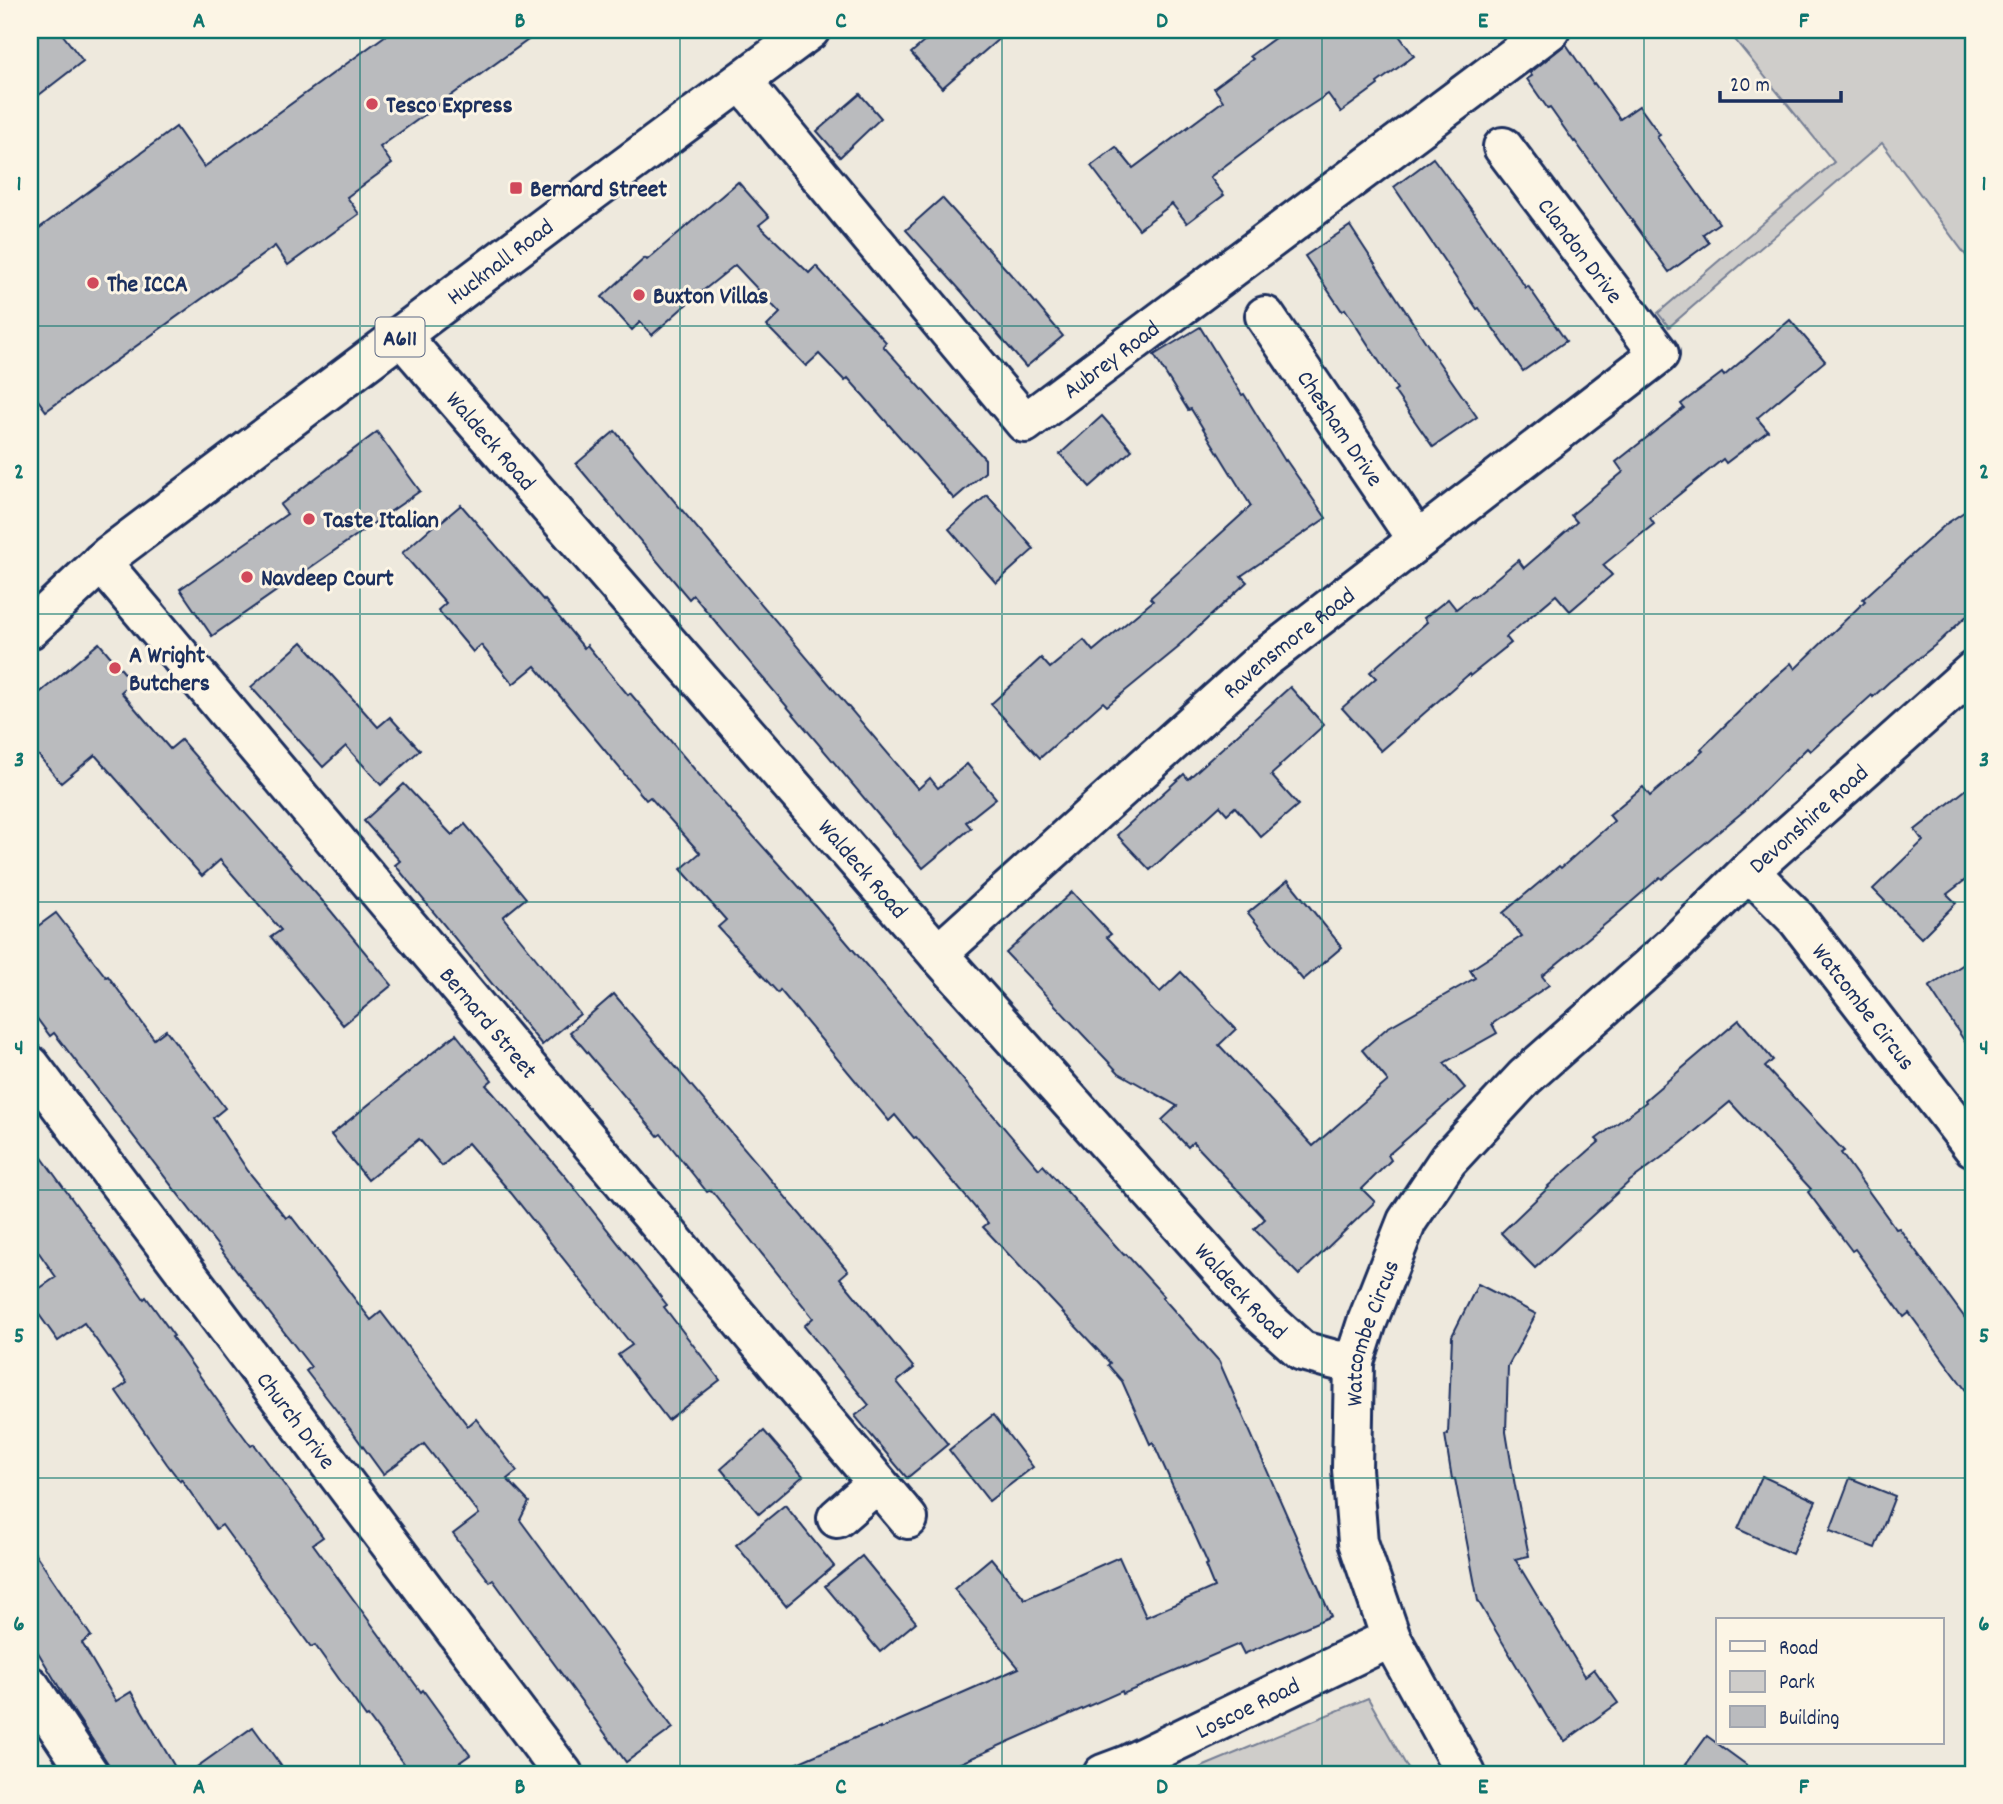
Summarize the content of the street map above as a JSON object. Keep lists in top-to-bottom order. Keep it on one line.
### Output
{"streets":{"street":["Clandon Drive","Hucknall Road","A611","Aubrey Road","Chesham Drive","Waldeck Road","Ravensmore Road","Devonshire Road","Watcombe Circus","Bernard Street","Church Drive","Loscoe Road"]},"crossings":[["Clandon Drive","Ravensmore Road"],["Hucknall Road","Aubrey Road"],["Hucknall Road","Waldeck Road"],["Hucknall Road","Bernard Street"],["Chesham Drive","Ravensmore Road"],["Waldeck Road","Ravensmore Road"],["Waldeck Road","Watcombe Circus"],["Devonshire Road","Watcombe Circus"],["Watcombe Circus","Loscoe Road"]],"places":{"other":["Tesco Express","The ICCA","Buxton Villas","Taste Italian","Navdeep Court","A Wright Butchers"],"transit":["Bernard Street"]},"legend":["Road","Park","Building"],"scale_bar":"20 m","grid":{"columns":["A","B","C","D","E","F"],"rows":["1","2","3","4","5","6"]}}
